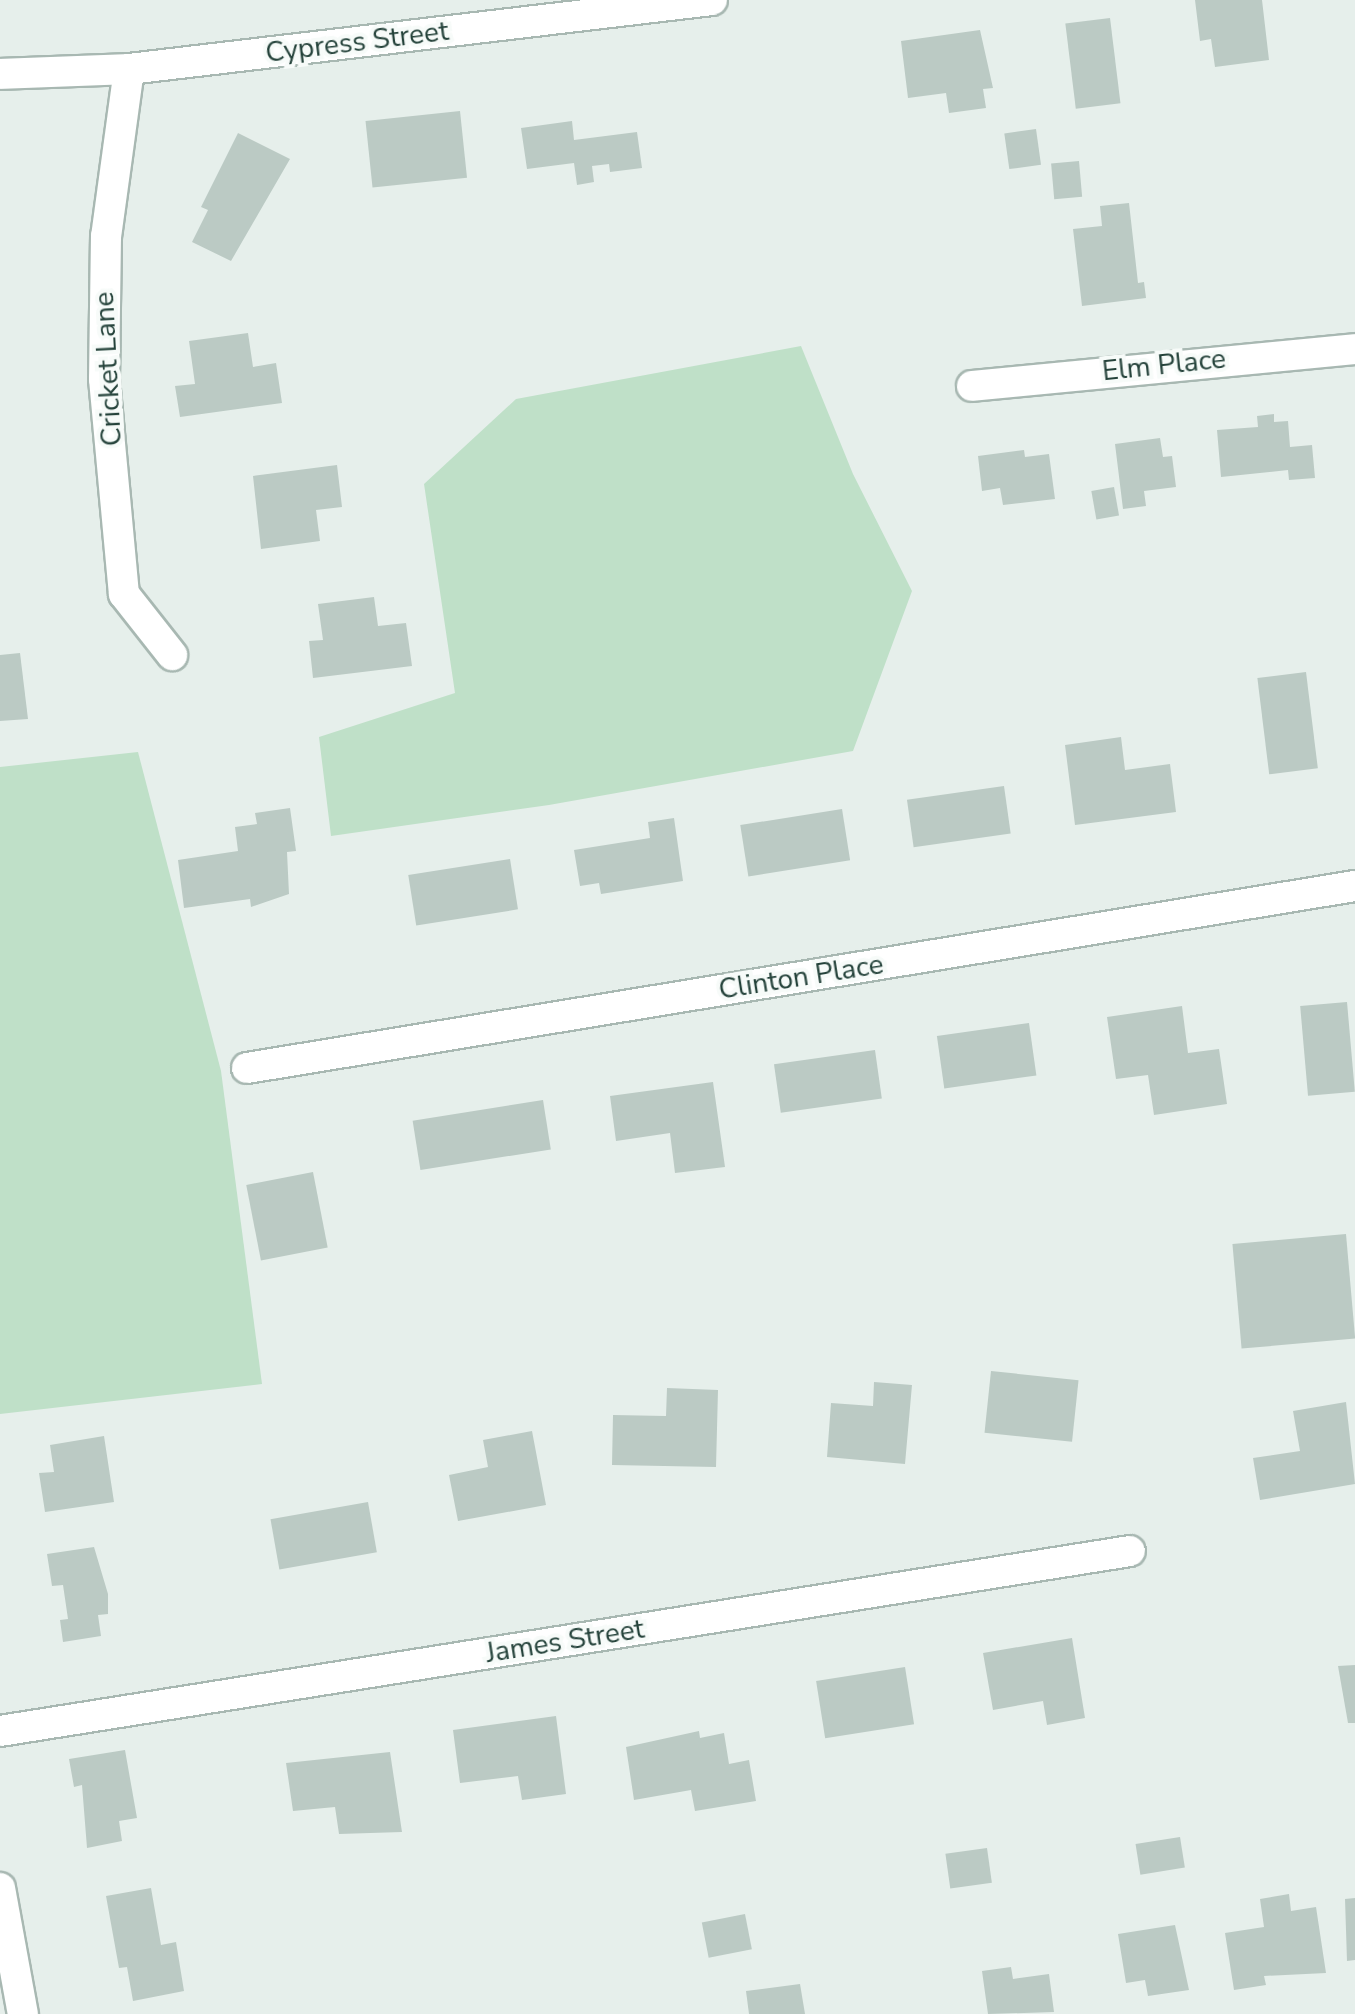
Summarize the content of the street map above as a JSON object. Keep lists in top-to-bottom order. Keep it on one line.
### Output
{"streets":{"street":["Cypress Street","Elm Place","Cricket Lane","Clinton Place","James Street"]},"crossings":[["Cypress Street","Cricket Lane"]]}
